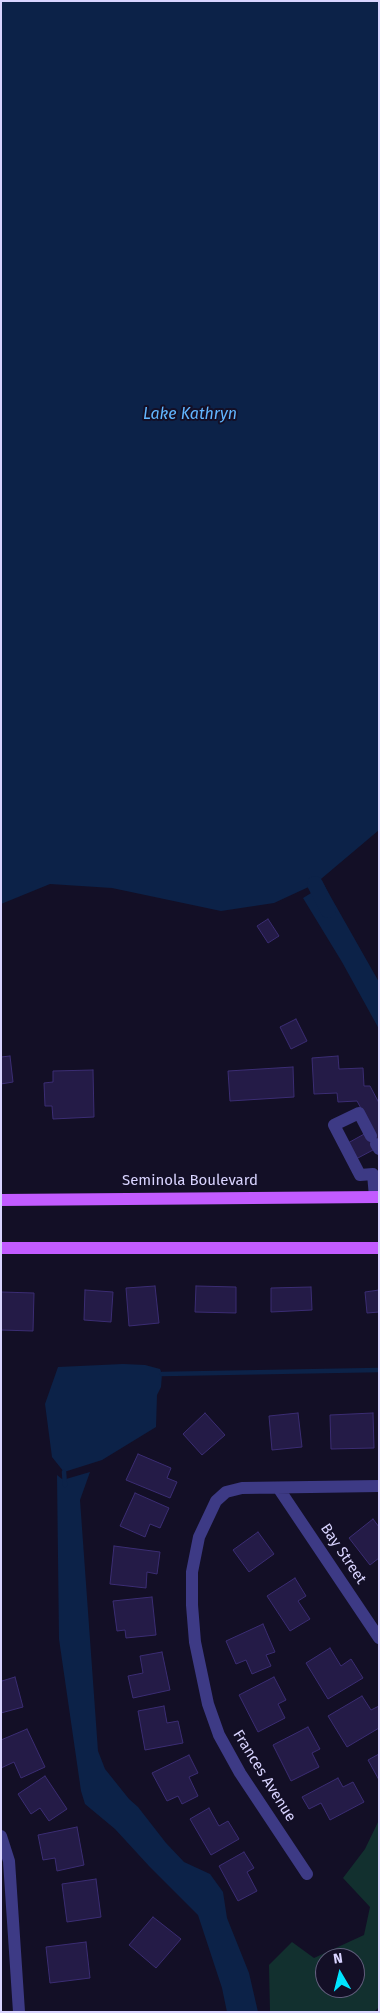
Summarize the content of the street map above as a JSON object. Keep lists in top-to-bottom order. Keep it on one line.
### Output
{"streets":{"main road":["Seminola Boulevard"],"street":["Bay Street","Frances Avenue"]},"crossings":[["Bay Street","Frances Avenue"]],"water":["Lake Kathryn"],"north":"top"}
